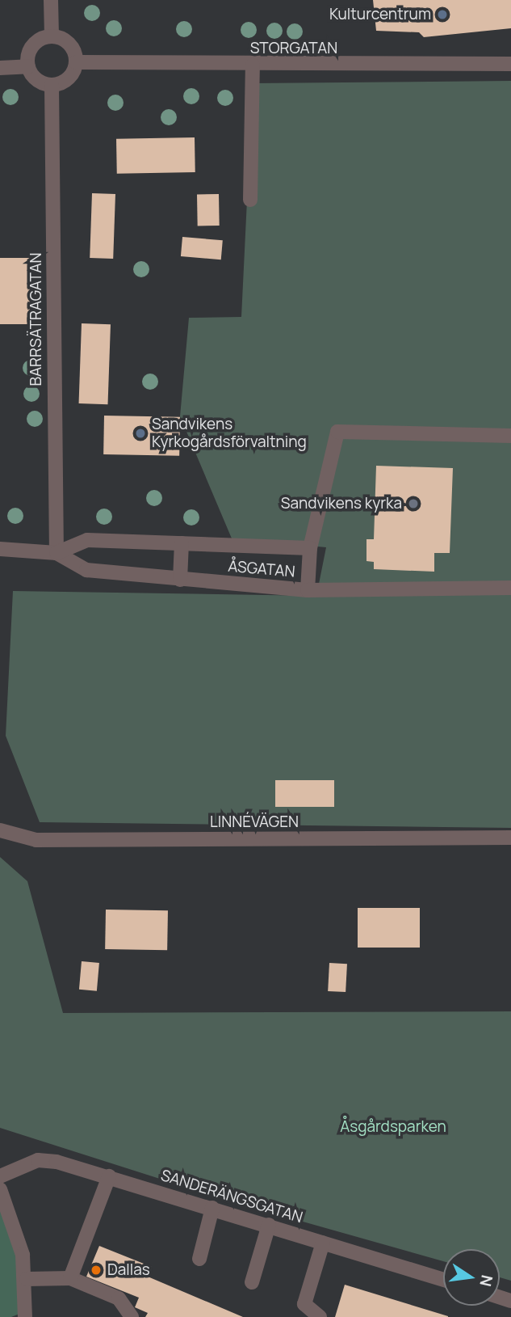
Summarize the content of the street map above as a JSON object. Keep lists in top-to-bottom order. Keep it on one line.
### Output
{"streets":{"street":["STORGATAN","BARRSÄTRAGATAN","ÅSGATAN","LINNÉVÄGEN","SANDERÄNGSGATAN"]},"crossings":[["STORGATAN","BARRSÄTRAGATAN"],["BARRSÄTRAGATAN","ÅSGATAN"]],"parks":["Åsgårdsparken"],"places":["Kulturcentrum","Sandvikens Kyrkogårdsförvaltning","Sandvikens kyrka","Dallas"],"north":"right"}
